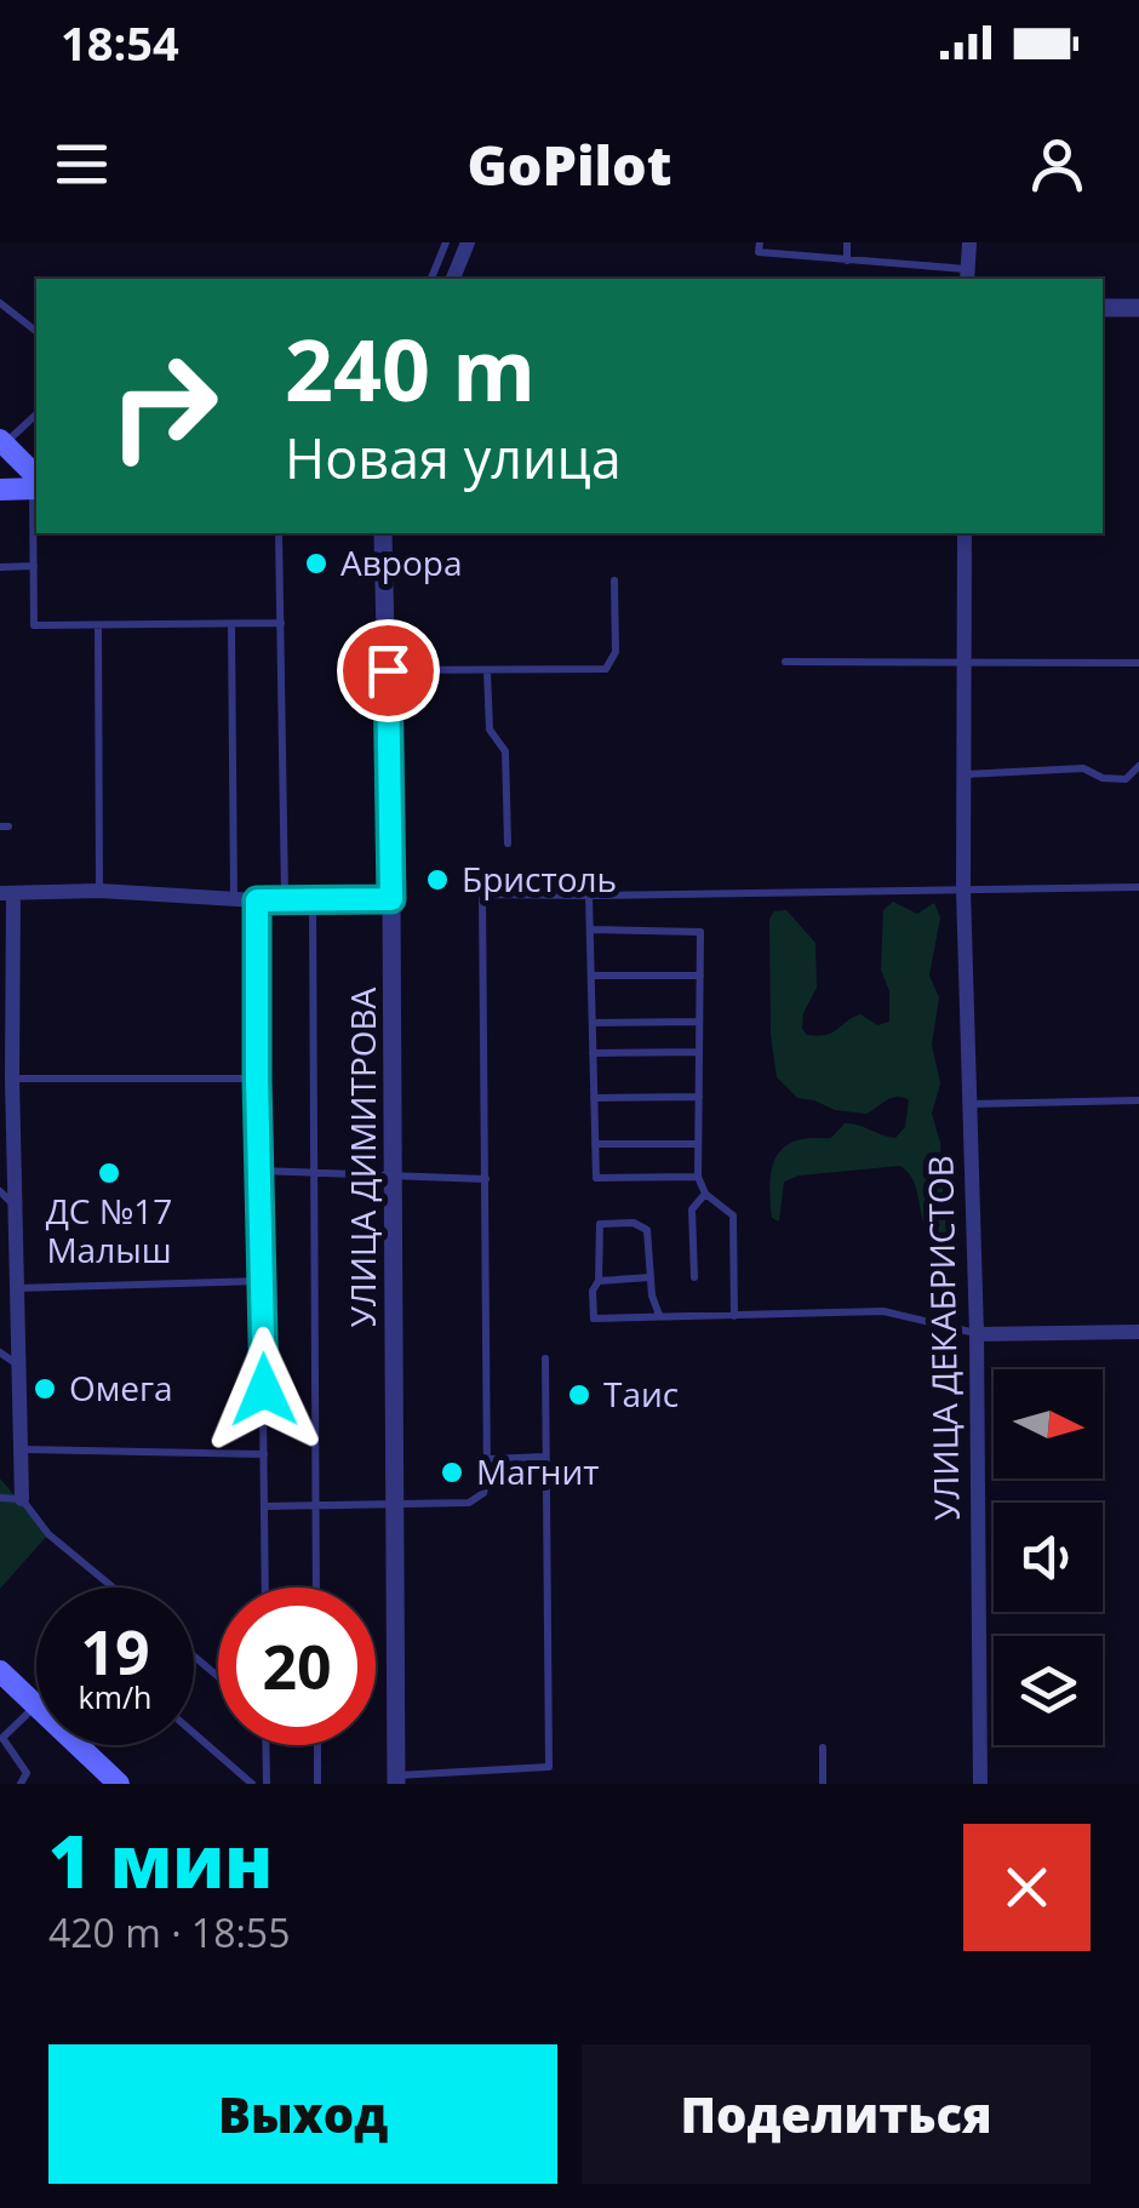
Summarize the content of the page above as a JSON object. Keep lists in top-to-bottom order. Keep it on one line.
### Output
{"streets":{"street":["УЛИЦА ДИМИТРОВА","УЛИЦА ДЕКАБРИСТОВ"]},"places":["Аврора","Бристоль","ДС №17 Малыш","Омега","Таис","Магнит"],"north":"right","page":{"status":"18:54","header":"GoPilot","turn":["240 m","Новая улица"],"speed":"19 km/h","limit":"20","heading":["1 мин","420 m · 18:55"],"buttons":["Выход","Поделиться"]}}
